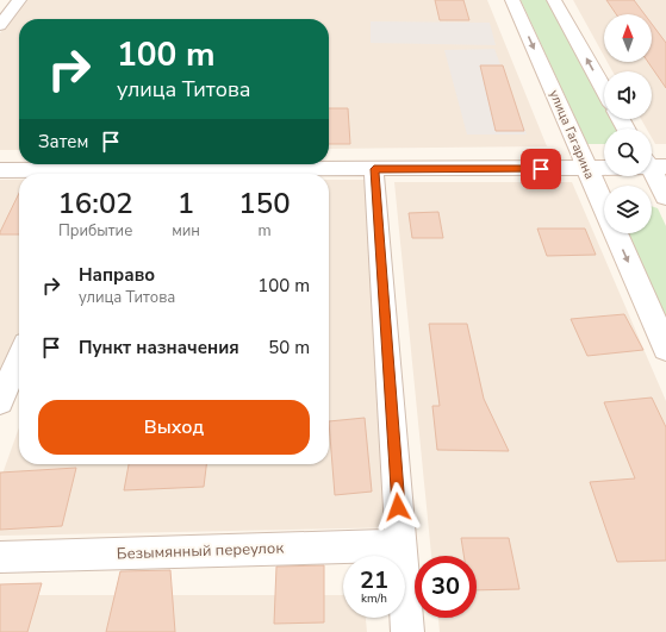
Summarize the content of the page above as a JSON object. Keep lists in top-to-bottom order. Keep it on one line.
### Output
{"streets":{"street":["улица Гагарина","Безымянный переулок"]},"north":"top","page":{"turn":["100 m","улица Титова"],"then":"Затем","eta":["16:02","Прибытие","1","мин","150","m"],"list":[{"name":"Направо","note":"улица Титова","value":"100 m"},{"name":"Пункт назначения","value":"50 m"}],"buttons":"Выход","speed":"21 km/h","limit":"30"}}
